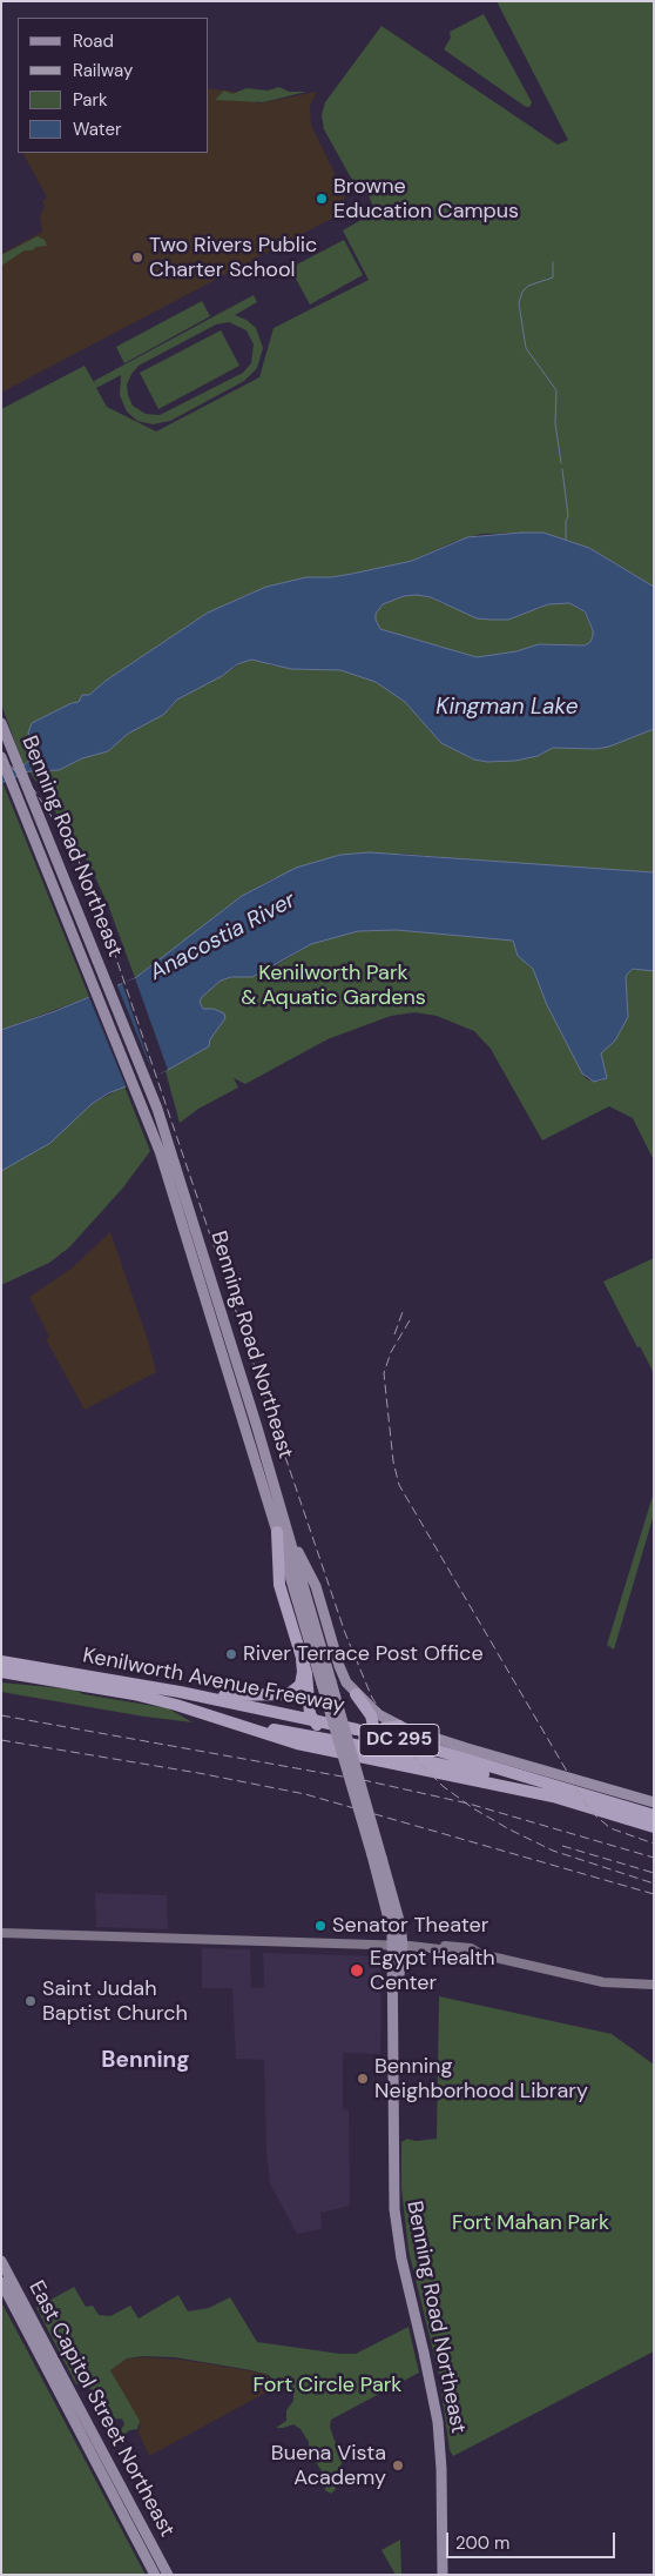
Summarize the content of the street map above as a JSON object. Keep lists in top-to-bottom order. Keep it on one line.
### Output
{"streets":{"highway":["Kenilworth Avenue Freeway","DC 295"],"main road":["Benning Road Northeast","East Capitol Street Northeast"]},"districts":["Benning"],"water":["Kingman Lake","Anacostia River"],"parks":["Kenilworth Park & Aquatic Gardens","Fort Mahan Park","Fort Circle Park"],"places":["Browne Education Campus","Two Rivers Public Charter School","River Terrace Post Office","Senator Theater","Egypt Health Center","Saint Judah Baptist Church","Benning Neighborhood Library","Buena Vista Academy"],"legend":["Road","Railway","Park","Water"],"scale_bar":"200 m"}
